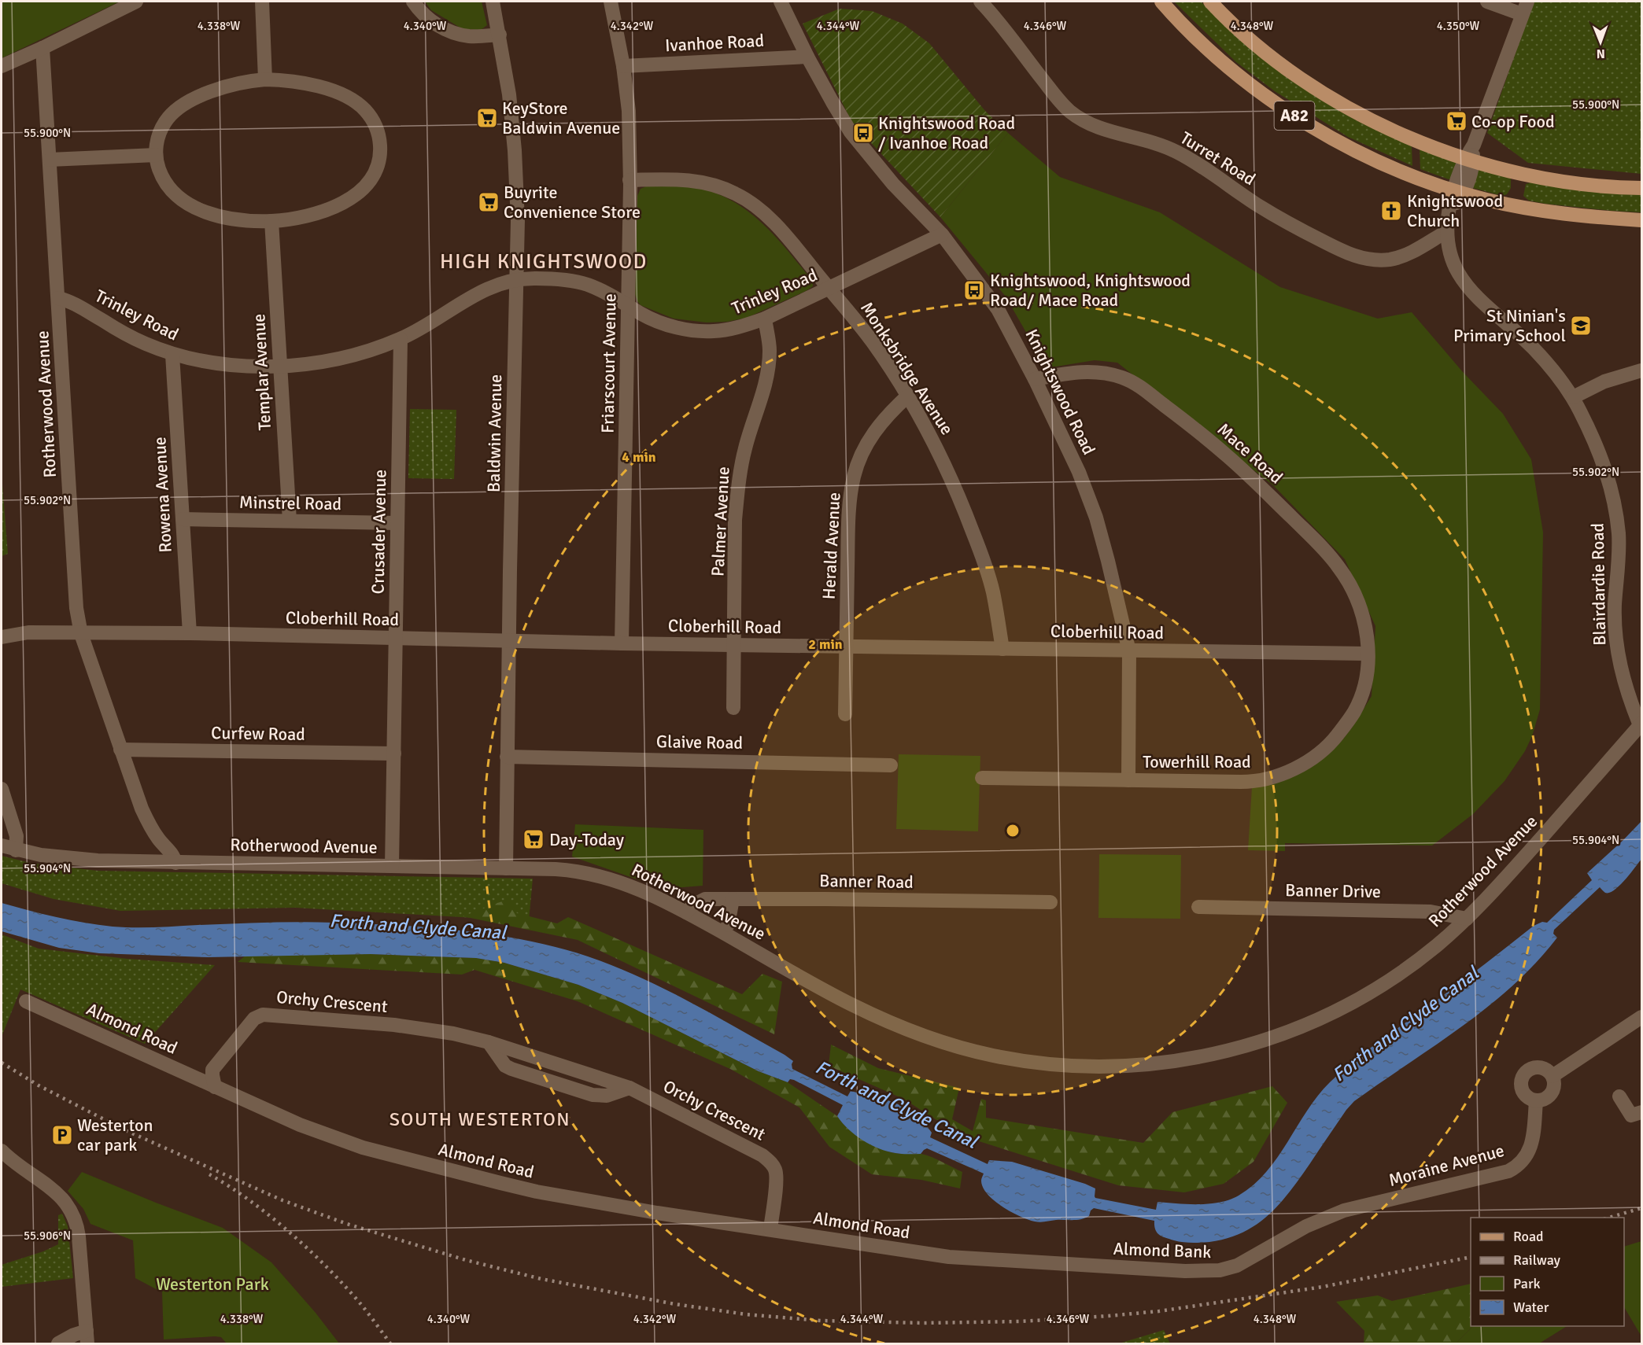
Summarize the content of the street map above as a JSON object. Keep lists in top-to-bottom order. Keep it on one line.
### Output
{"streets":{"main road":["A82"],"street":["Ivanhoe Road","Turret Road","Trinley Road","Friarscourt Avenue","Monksbridge Avenue","Templar Avenue","Knightswood Road","Rotherwood Avenue","Baldwin Avenue","Mace Road","Rowena Avenue","Minstrel Road","Palmer Avenue","Crusader Avenue","Herald Avenue","Blairdardie Road","Cloberhill Road","Curfew Road","Glaive Road","Towerhill Road","Banner Road","Banner Drive","Orchy Crescent","Almond Road","Moraine Avenue","Almond Bank"]},"crossings":[["Ivanhoe Road","Friarscourt Avenue"],["Ivanhoe Road","Knightswood Road"],["A82","Blairdardie Road"],["Turret Road","Blairdardie Road"],["Trinley Road","Friarscourt Avenue"],["Trinley Road","Monksbridge Avenue"],["Trinley Road","Templar Avenue"],["Trinley Road","Knightswood Road"],["Trinley Road","Rotherwood Avenue"],["Trinley Road","Baldwin Avenue"],["Trinley Road","Rowena Avenue"],["Trinley Road","Palmer Avenue"],["Trinley Road","Crusader Avenue"],["Friarscourt Avenue","Monksbridge Avenue"],["Friarscourt Avenue","Cloberhill Road"],["Monksbridge Avenue","Herald Avenue"],["Monksbridge Avenue","Cloberhill Road"],["Templar Avenue","Minstrel Road"],["Knightswood Road","Mace Road"],["Knightswood Road","Cloberhill Road"],["Knightswood Road","Towerhill Road"],["Rotherwood Avenue","Baldwin Avenue"],["Rotherwood Avenue","Crusader Avenue"],["Rotherwood Avenue","Blairdardie Road"],["Rotherwood Avenue","Cloberhill Road"],["Rotherwood Avenue","Curfew Road"],["Rotherwood Avenue","Banner Road"],["Rotherwood Avenue","Banner Drive"],["Baldwin Avenue","Cloberhill Road"],["Baldwin Avenue","Glaive Road"],["Mace Road","Cloberhill Road"],["Mace Road","Towerhill Road"],["Rowena Avenue","Minstrel Road"],["Rowena Avenue","Cloberhill Road"],["Minstrel Road","Crusader Avenue"],["Palmer Avenue","Cloberhill Road"],["Crusader Avenue","Cloberhill Road"],["Crusader Avenue","Curfew Road"],["Herald Avenue","Cloberhill Road"],["Cloberhill Road","Towerhill Road"],["Orchy Crescent","Almond Road"],["Almond Road","Almond Bank"],["Moraine Avenue","Almond Bank"]],"districts":["HIGH KNIGHTSWOOD","SOUTH WESTERTON"],"water":["Forth and Clyde Canal"],"parks":["Westerton Park"],"places":{"supermarket":["KeyStore Baldwin Avenue","Co-op Food","Buyrite Convenience Store","Day-Today"],"bus stop":["Knightswood Road / Ivanhoe Road","Knightswood, Knightswood Road/ Mace Road"],"church":["Knightswood Church"],"school or university":["St Ninian's Primary School"],"parking":["Westerton car park"]},"legend":["Road","Railway","Park","Water"],"north":"bottom","coordinates":["4.338°W","4.340°W","4.342°W","4.344°W","4.346°W","4.348°W","4.350°W","55.900°N","55.902°N","55.904°N","55.906°N"],"rings":["4 min","2 min"]}
